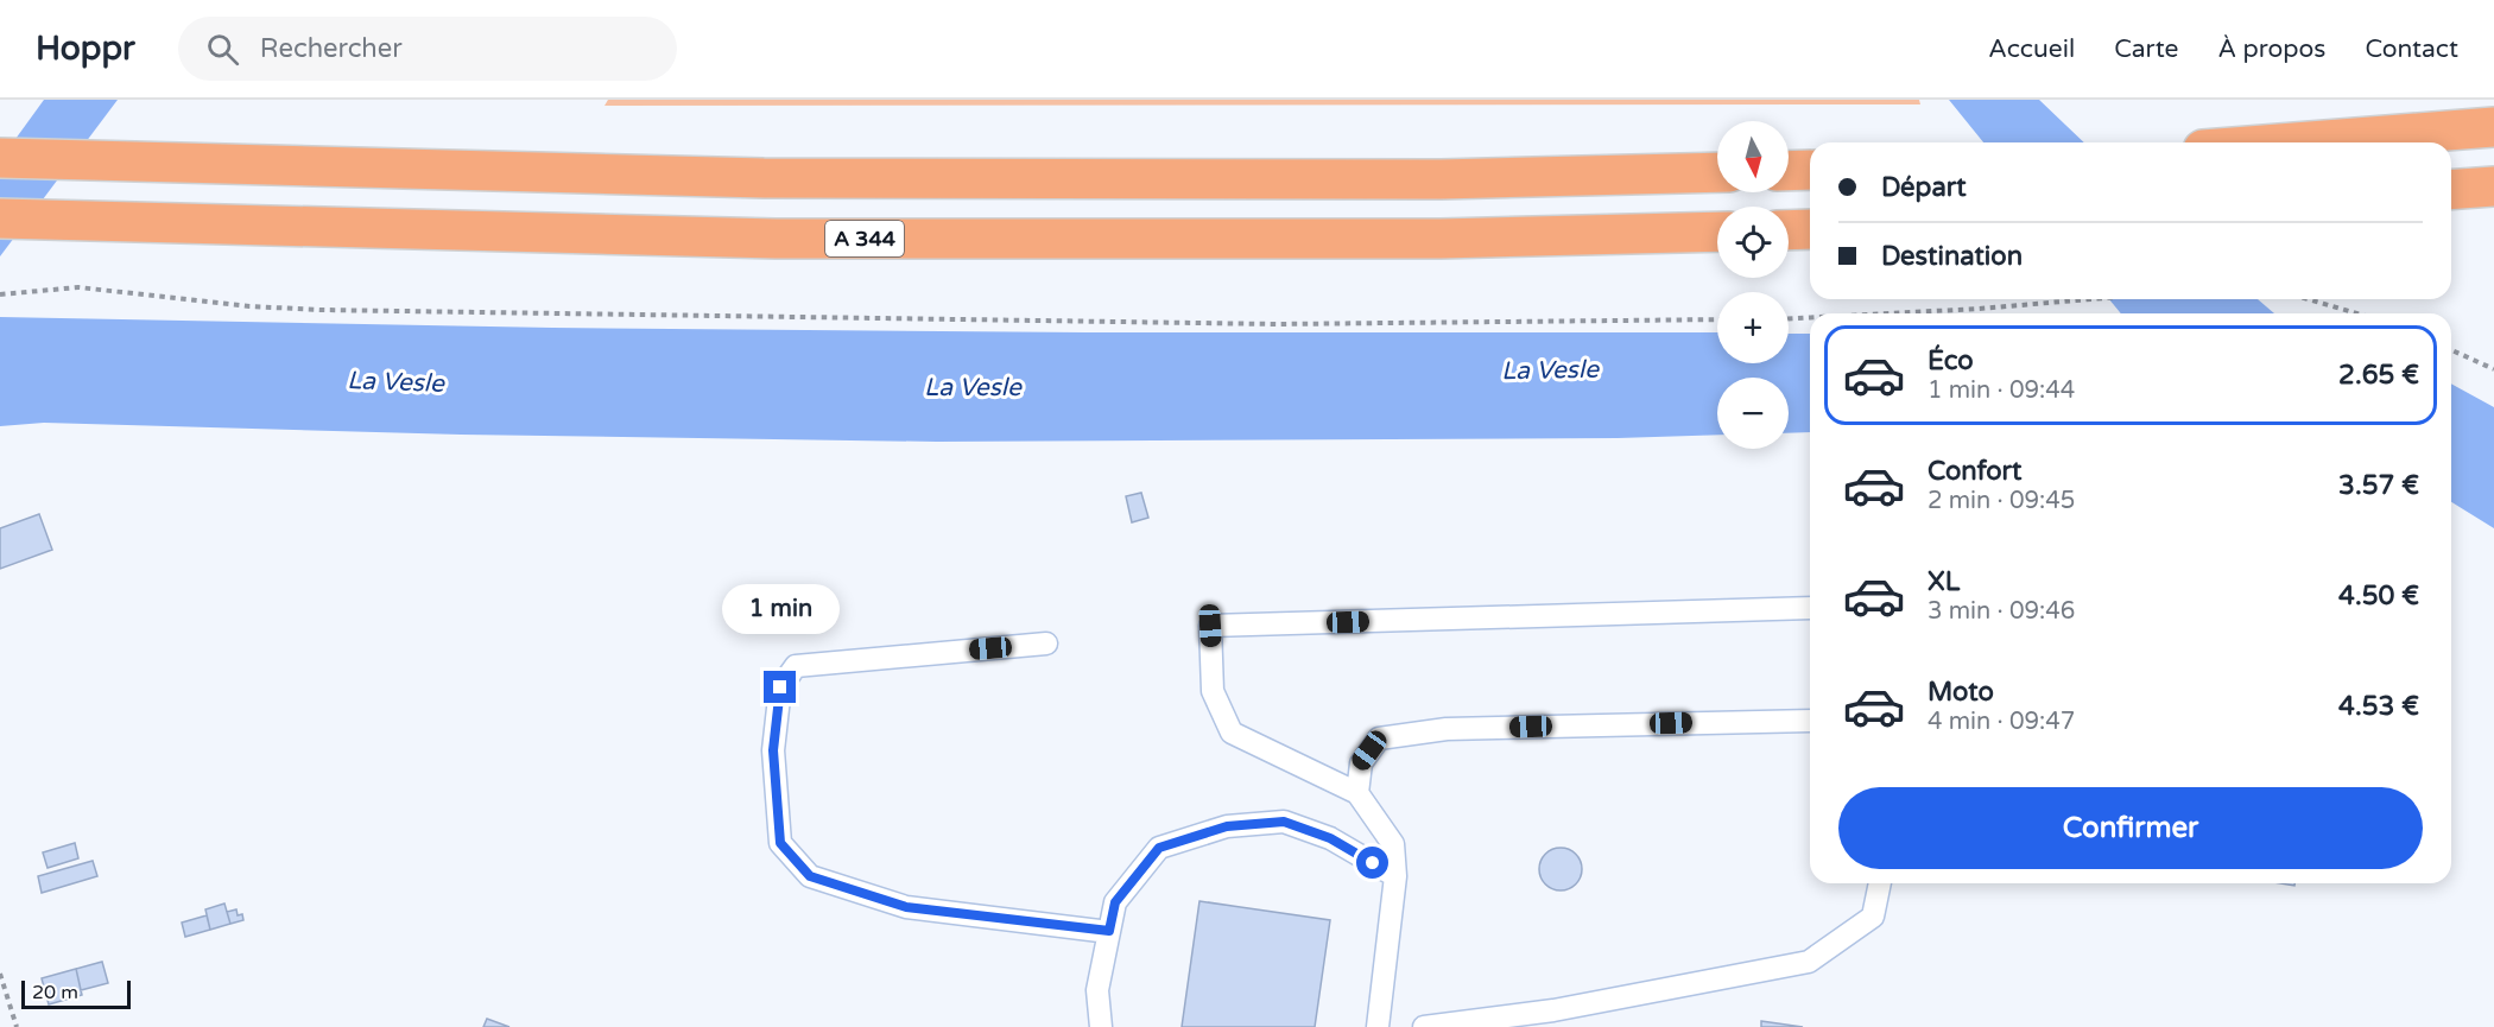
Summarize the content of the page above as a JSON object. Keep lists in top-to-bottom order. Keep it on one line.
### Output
{"streets":{"highway":["A 344"]},"water":["La Vesle"],"scale_bar":"20 m","north":"bottom","page":{"header":"Hoppr","search":"Rechercher","nav":["Accueil","Carte","À propos","Contact"],"map_buttons":["+","−"],"banner":["Départ","Destination"],"list":[{"name":"Éco","note":"1 min · 09:44","value":"2.65 €"},{"name":"Confort","note":"2 min · 09:45","value":"3.57 €"},{"name":"XL","note":"3 min · 09:46","value":"4.50 €"},{"name":"Moto","note":"4 min · 09:47","value":"4.53 €"}],"bubble":"1 min","buttons":"Confirmer","scale":"20 m"}}
